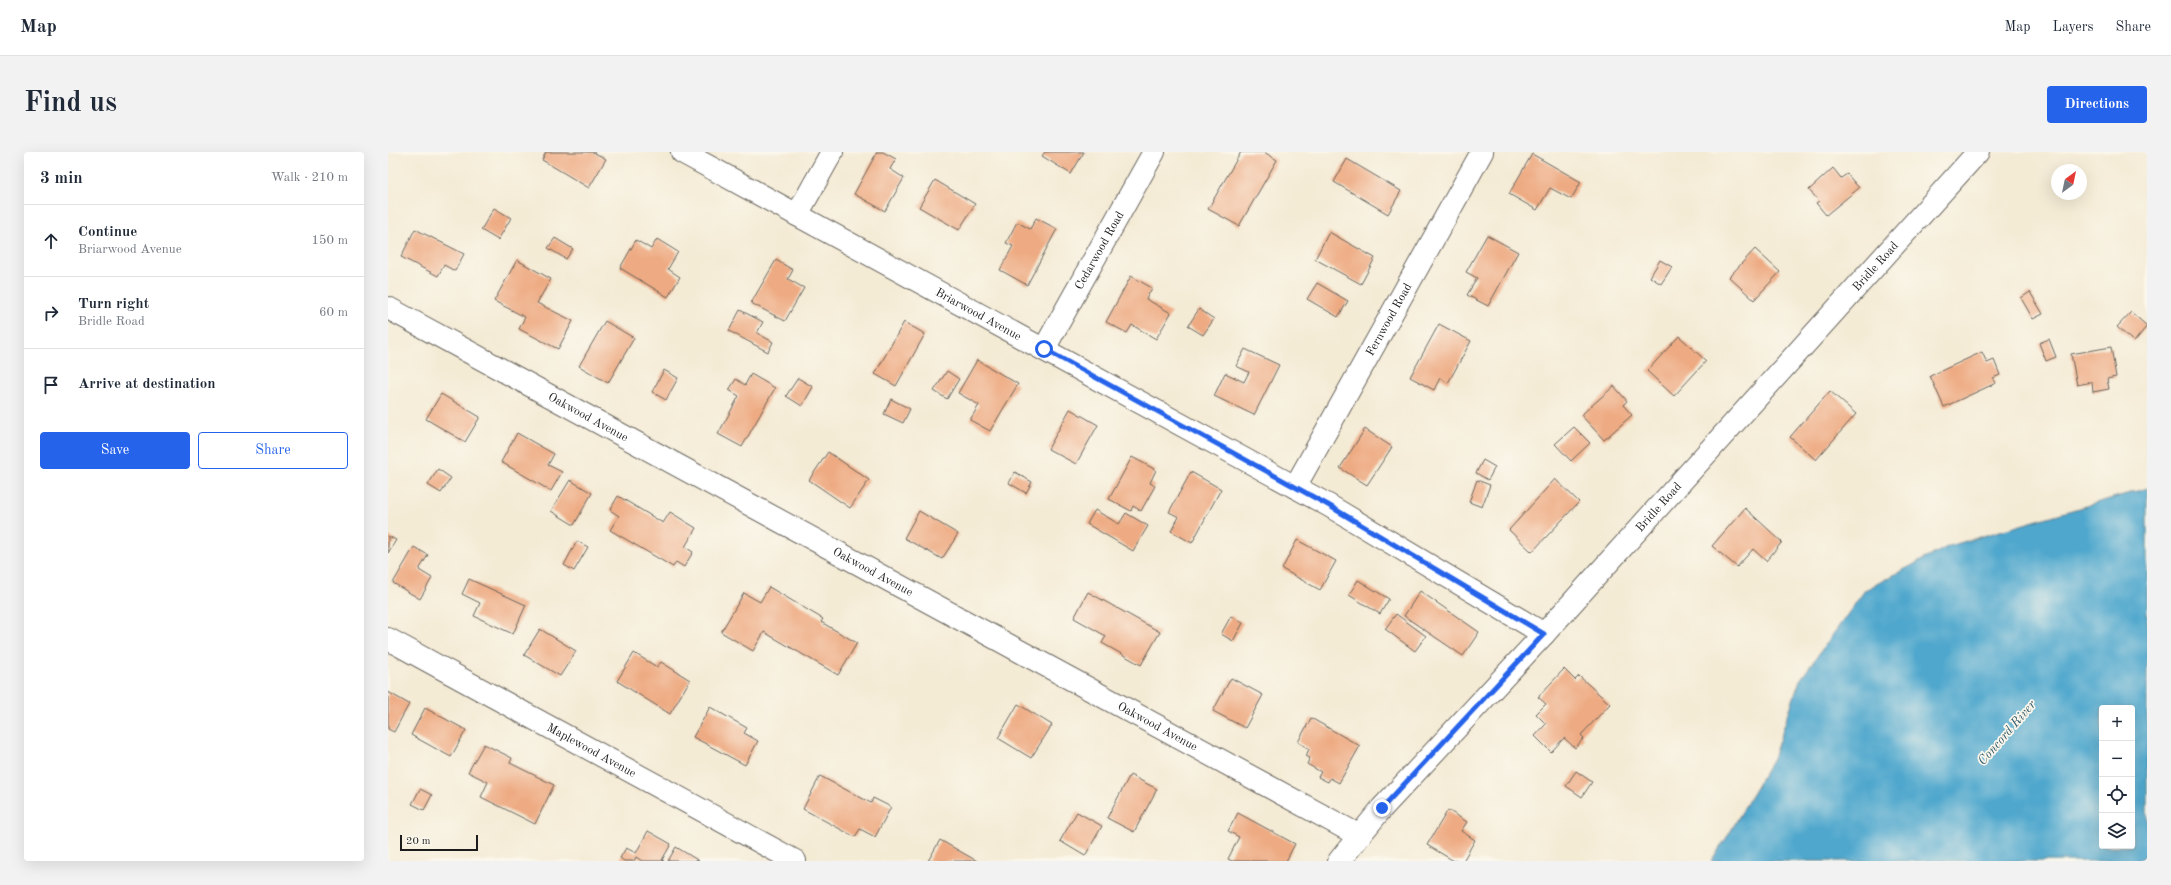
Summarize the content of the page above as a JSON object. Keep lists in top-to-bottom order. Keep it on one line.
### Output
{"streets":{"street":["Cedarwood Road","Bridle Road","Briarwood Avenue","Fernwood Road","Oakwood Avenue","Maplewood Avenue"]},"crossings":[["Cedarwood Road","Briarwood Avenue"],["Bridle Road","Briarwood Avenue"],["Bridle Road","Oakwood Avenue"],["Briarwood Avenue","Fernwood Road"]],"water":["Concord River"],"scale_bar":"20 m","north":"top right","page":{"header":"Map","nav":["Map","Layers","Share"],"buttons":["Directions",["Save","Share"]],"title":"Find us","heading":["3 min","Walk · 210 m"],"list":[["Continue","Briarwood Avenue","150 m"],["Turn right","Bridle Road","60 m"],"Arrive at destination"],"map_buttons":["+","−"],"scale":"20 m"}}
